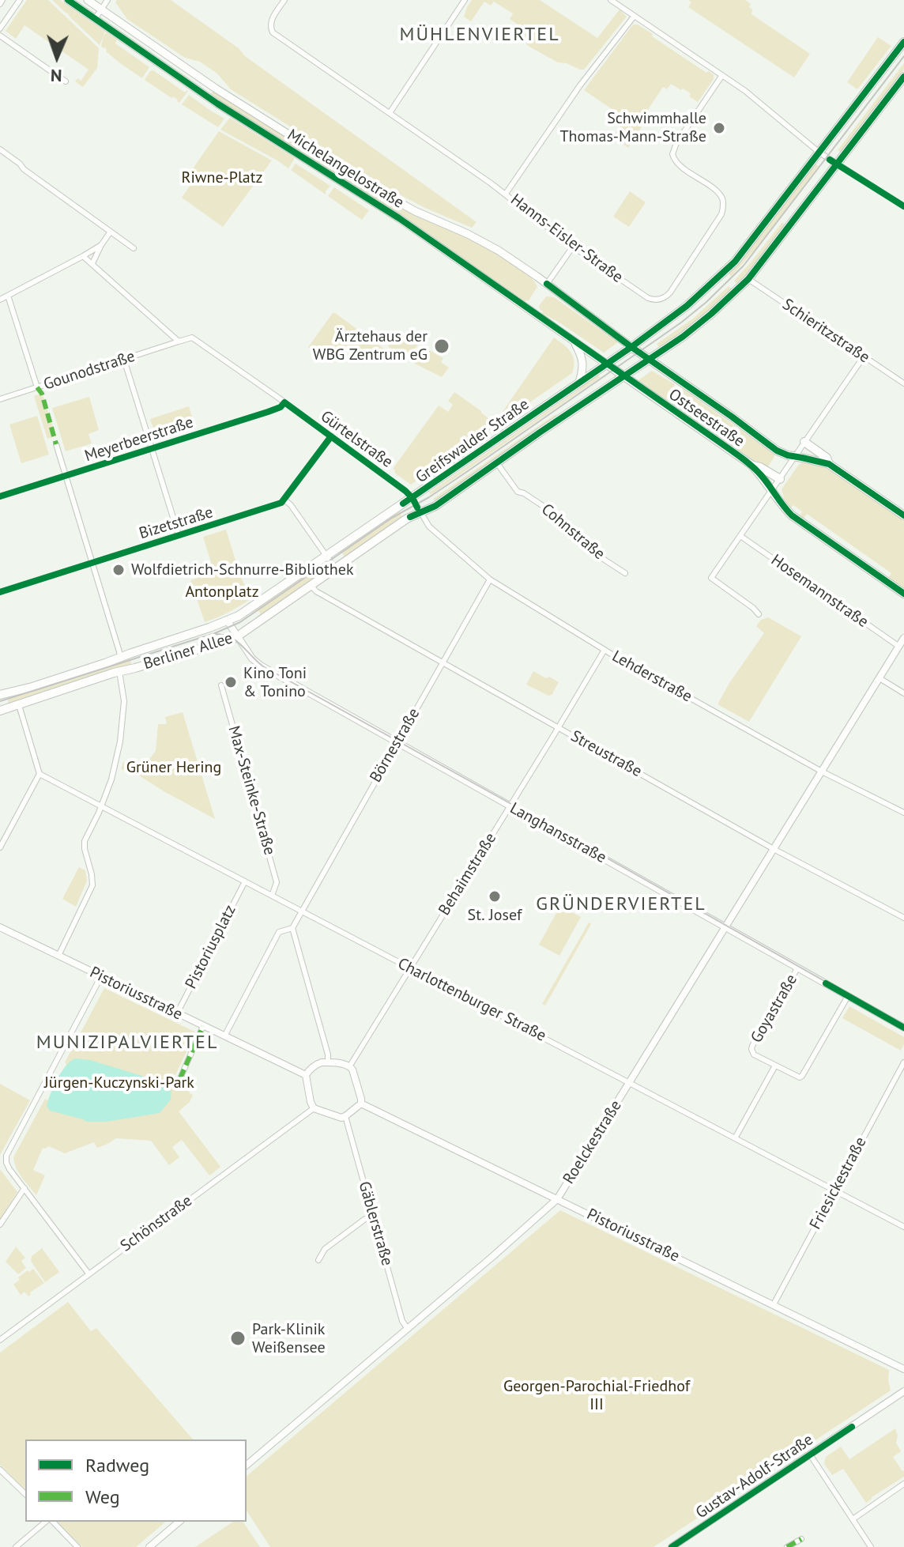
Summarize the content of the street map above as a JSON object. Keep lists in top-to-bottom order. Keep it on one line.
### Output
{"streets":{"main road":["Michelangelostraße","Ostseestraße","Greifswalder Straße","Berliner Allee"],"street":["Hanns-Eisler-Straße","Schieritzstraße","Gounodstraße","Meyerbeerstraße","Gürtelstraße","Bizetstraße","Cohnstraße","Hosemannstraße","Lehderstraße","Börnestraße","Streustraße","Max-Steinke-Straße","Langhansstraße","Behaimstraße","Pistoriusplatz","Pistoriusstraße","Charlottenburger Straße","Goyastraße","Roelckestraße","Friesickestraße","Schönstraße","Gäblerstraße","Gustav-Adolf-Straße"]},"crossings":[["Michelangelostraße","Ostseestraße"],["Michelangelostraße","Greifswalder Straße"],["Schieritzstraße","Greifswalder Straße"],["Gounodstraße","Gürtelstraße"],["Ostseestraße","Greifswalder Straße"],["Meyerbeerstraße","Gürtelstraße"],["Gürtelstraße","Greifswalder Straße"],["Gürtelstraße","Berliner Allee"],["Greifswalder Straße","Cohnstraße"],["Greifswalder Straße","Berliner Allee"],["Greifswalder Straße","Lehderstraße"],["Berliner Allee","Lehderstraße"],["Berliner Allee","Streustraße"],["Berliner Allee","Langhansstraße"],["Lehderstraße","Börnestraße"],["Lehderstraße","Behaimstraße"],["Lehderstraße","Roelckestraße"],["Börnestraße","Streustraße"],["Börnestraße","Langhansstraße"],["Börnestraße","Charlottenburger Straße"],["Streustraße","Behaimstraße"],["Streustraße","Roelckestraße"],["Max-Steinke-Straße","Charlottenburger Straße"],["Langhansstraße","Behaimstraße"],["Langhansstraße","Goyastraße"],["Langhansstraße","Roelckestraße"],["Behaimstraße","Pistoriusstraße"],["Behaimstraße","Charlottenburger Straße"],["Behaimstraße","Schönstraße"],["Behaimstraße","Gäblerstraße"],["Pistoriusplatz","Pistoriusstraße"],["Pistoriusplatz","Charlottenburger Straße"],["Pistoriusstraße","Roelckestraße"],["Pistoriusstraße","Friesickestraße"],["Pistoriusstraße","Schönstraße"],["Pistoriusstraße","Gäblerstraße"],["Charlottenburger Straße","Roelckestraße"],["Charlottenburger Straße","Friesickestraße"],["Roelckestraße","Gäblerstraße"],["Schönstraße","Gäblerstraße"]],"districts":["MÜHLENVIERTEL","GRÜNDERVIERTEL","MUNIZIPALVIERTEL"],"parks":["Riwne-Platz","Antonplatz","Grüner Hering","Jürgen-Kuczynski-Park","Georgen-Parochial-Friedhof III"],"places":["Schwimmhalle Thomas-Mann-Straße","Ärztehaus der WBG Zentrum eG","Wolfdietrich-Schnurre-Bibliothek","Kino Toni & Tonino","St. Josef","Park-Klinik Weißensee"],"legend":["Radweg","Weg"],"north":"bottom"}
